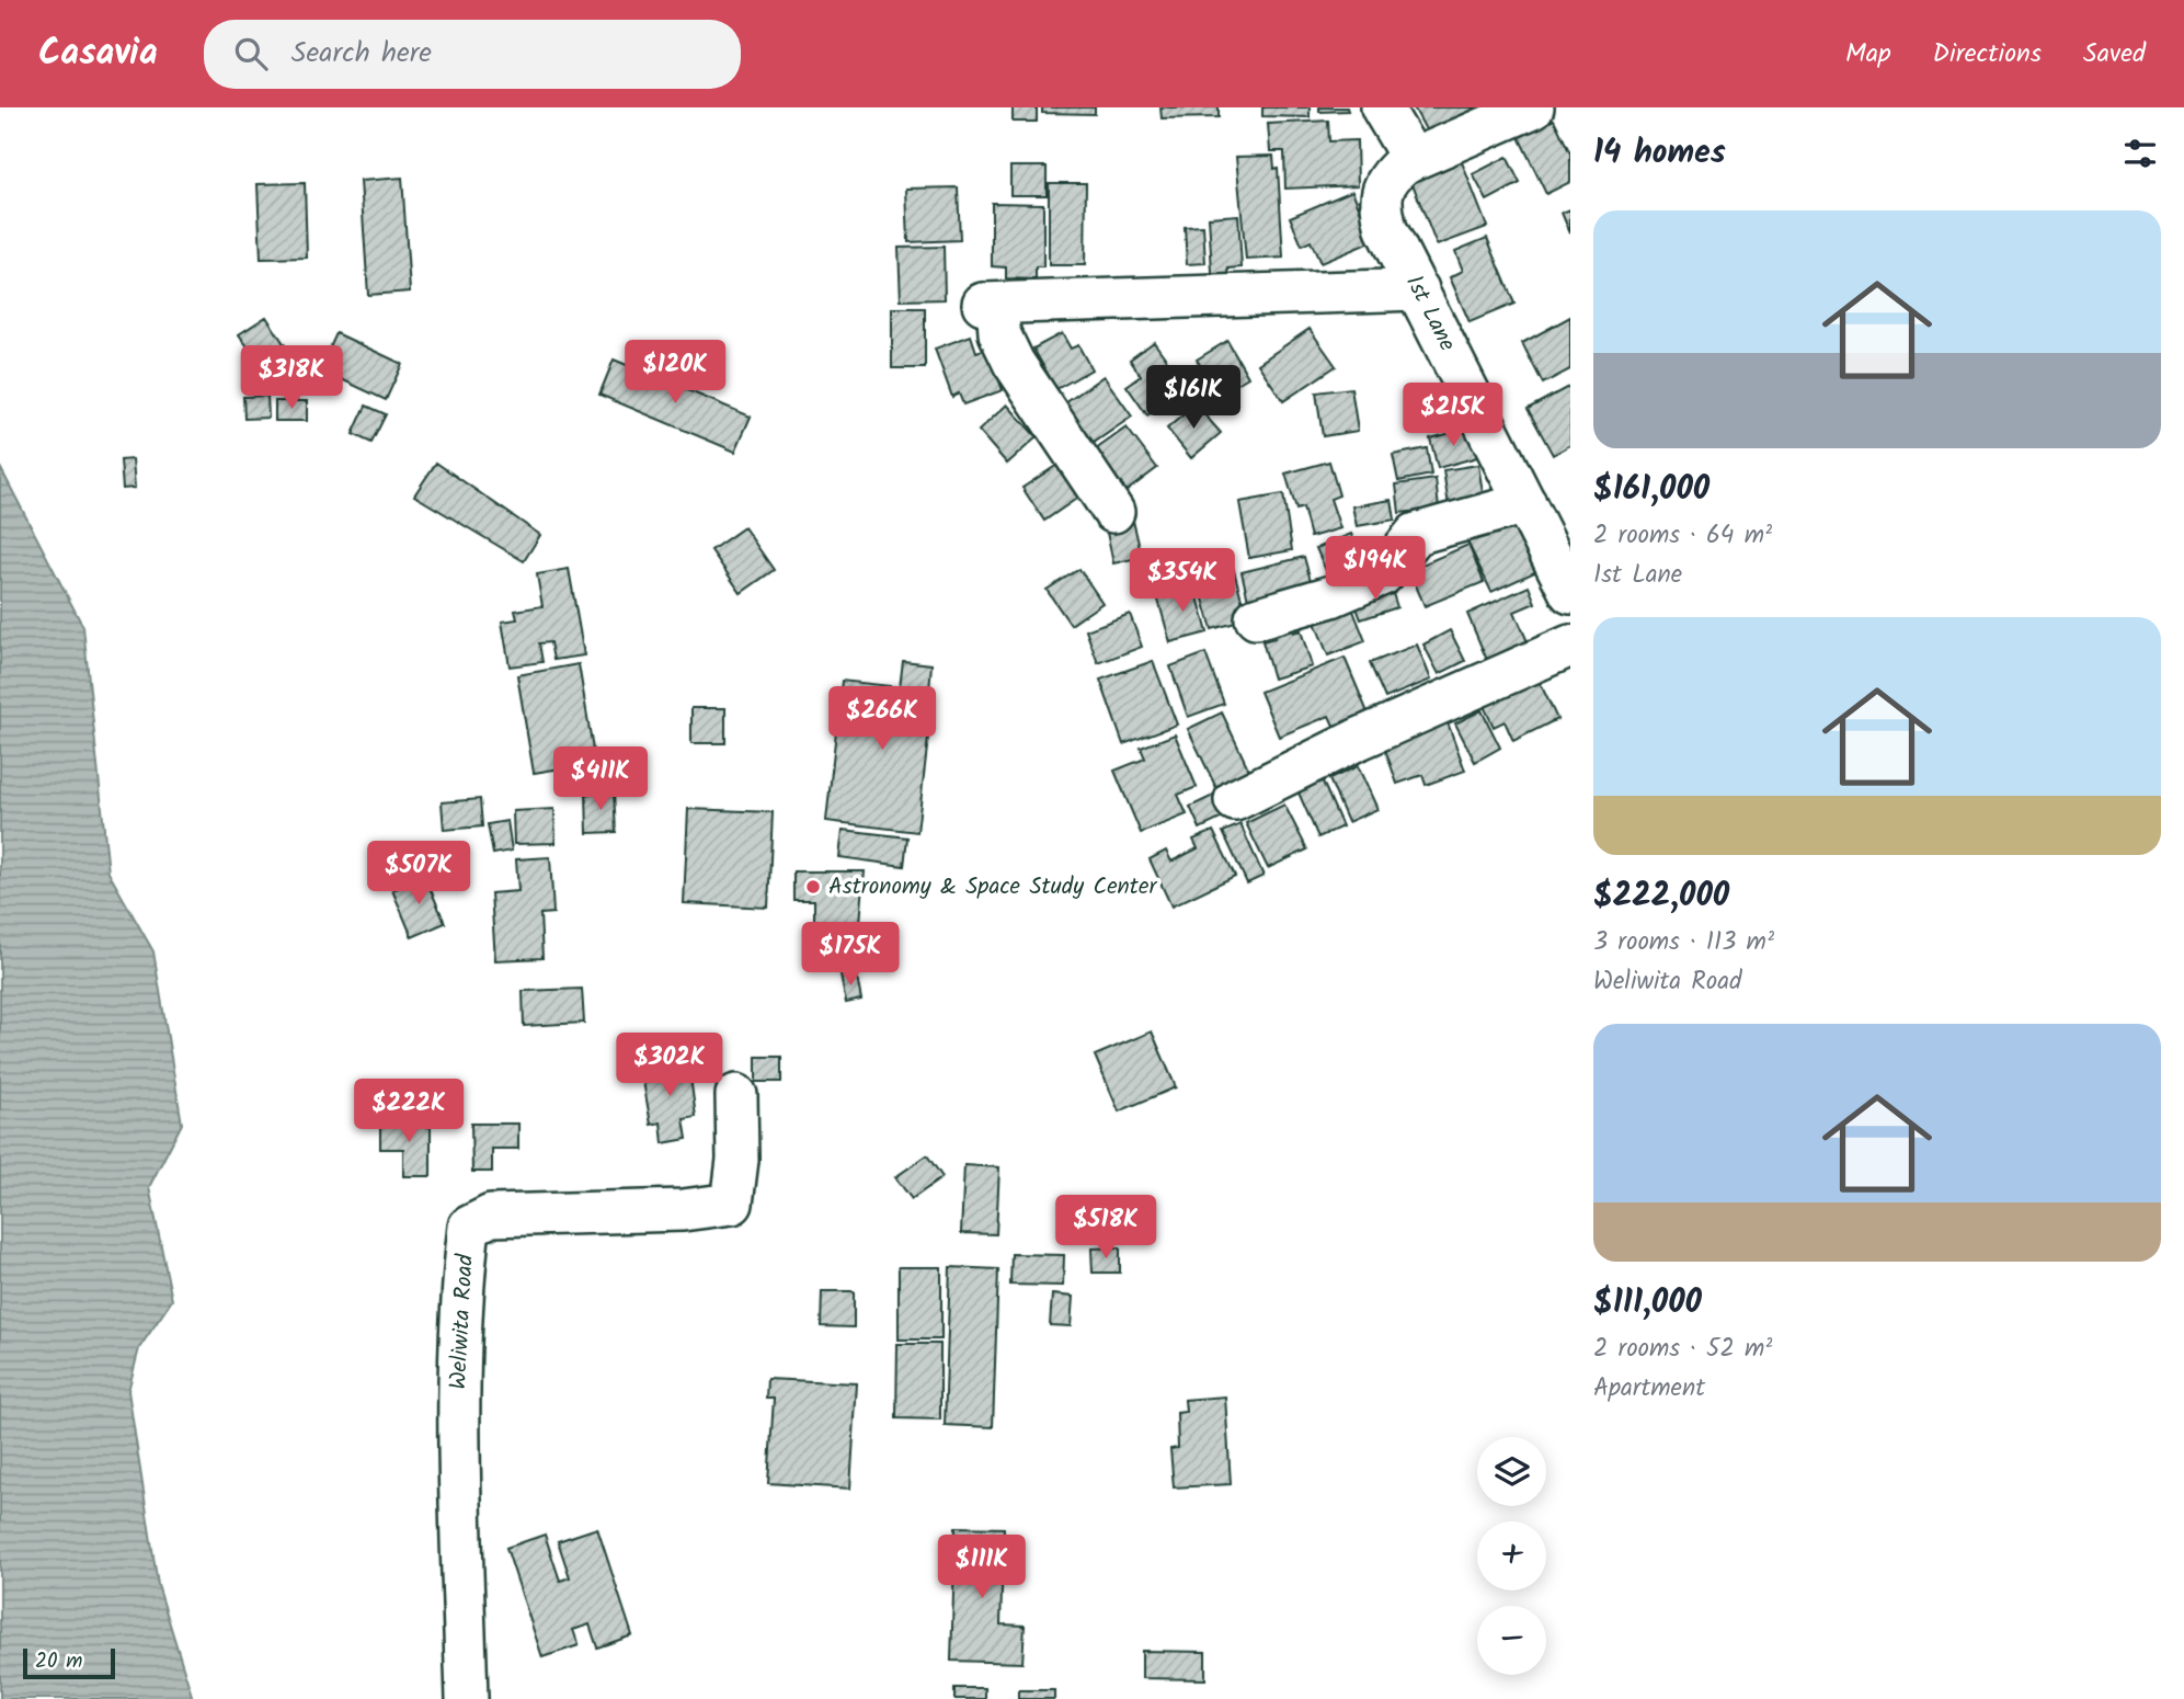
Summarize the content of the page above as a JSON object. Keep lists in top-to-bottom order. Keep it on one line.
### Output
{"streets":{"street":["1st Lane","Weliwita Road"]},"places":["Astronomy & Space Study Center"],"scale_bar":"20 m","page":{"header":"Casavia","search":"Search here","nav":["Map","Directions","Saved"],"heading":"14 homes","list":[{"name":"$161,000","note":"2 rooms · 64 m² · 1st Lane"},{"name":"$222,000","note":"3 rooms · 113 m² · Weliwita Road"},{"name":"$111,000","note":"2 rooms · 52 m² · Apartment"}],"price":["$120K","$318K","$161K","$215K","$194K","$354K","$266K","$411K","$507K","$175K","$302K","$222K","$518K","$111K"],"map_buttons":["+","−"],"scale":"20 m"}}
